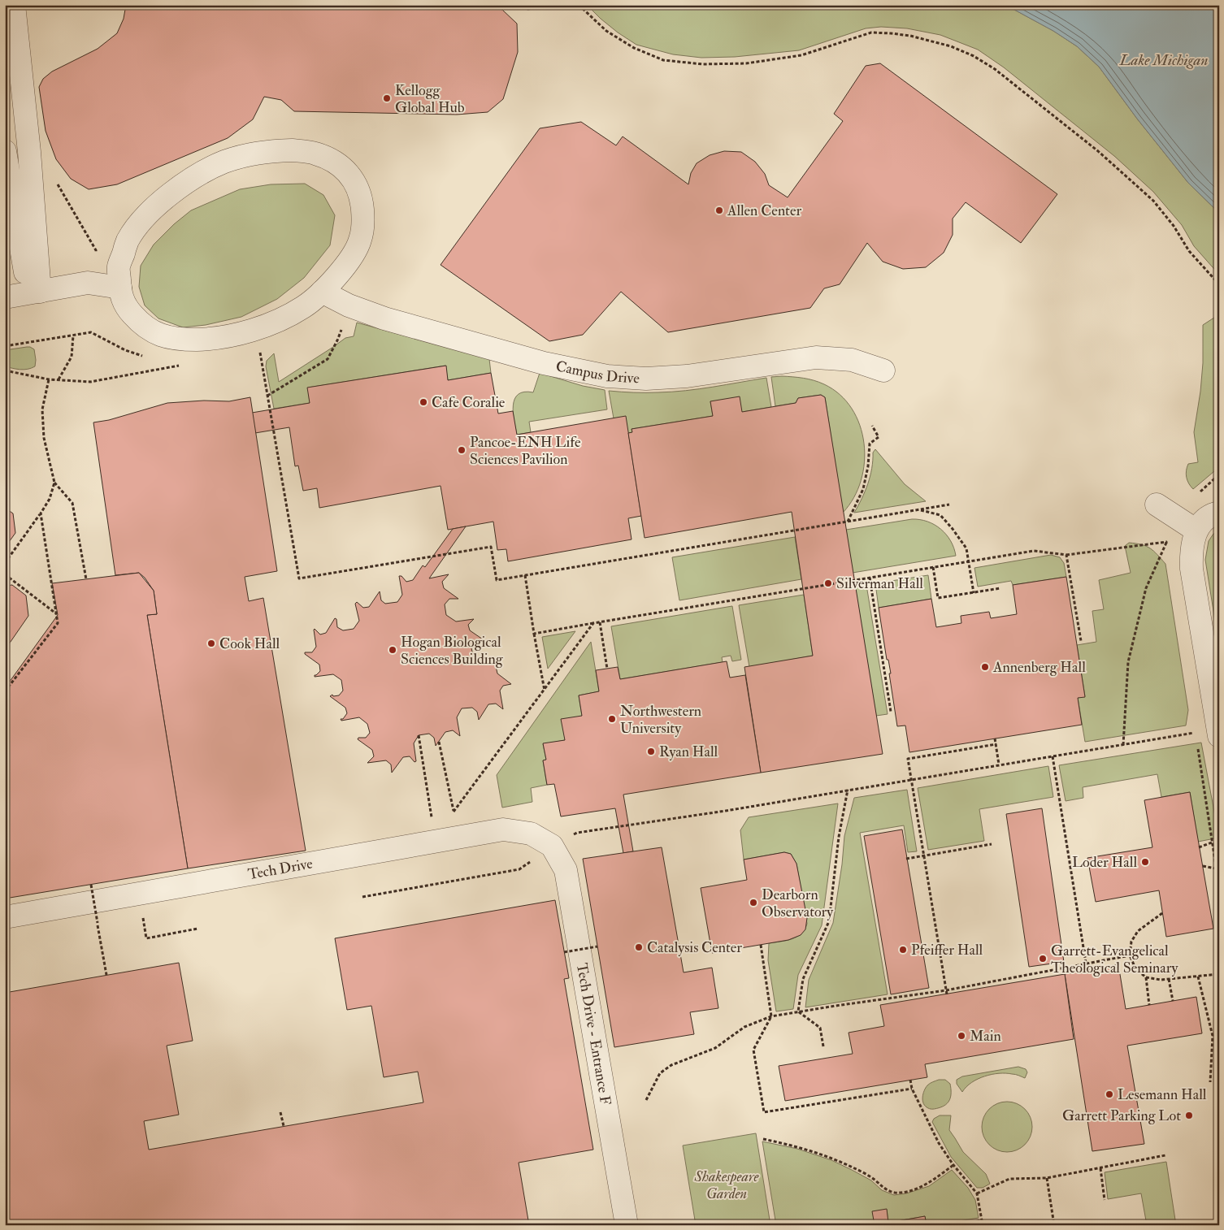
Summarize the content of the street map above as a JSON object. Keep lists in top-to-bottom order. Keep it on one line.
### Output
{"streets":{"lane":["Campus Drive","Tech Drive","Tech Drive - Entrance F"]},"crossings":[["Tech Drive","Tech Drive - Entrance F"]],"water":["Lake Michigan"],"parks":["Shakespeare Garden"],"places":["Kellogg Global Hub","Allen Center","Cafe Coralie","Pancoe-ENH Life Sciences Pavilion","Silverman Hall","Cook Hall","Hogan Biological Sciences Building","Annenberg Hall","Northwestern University","Ryan Hall","Loder Hall","Dearborn Observatory","Catalysis Center","Pfeiffer Hall","Garrett-Evangelical Theological Seminary","Main","Lesemann Hall","Garrett Parking Lot"]}
